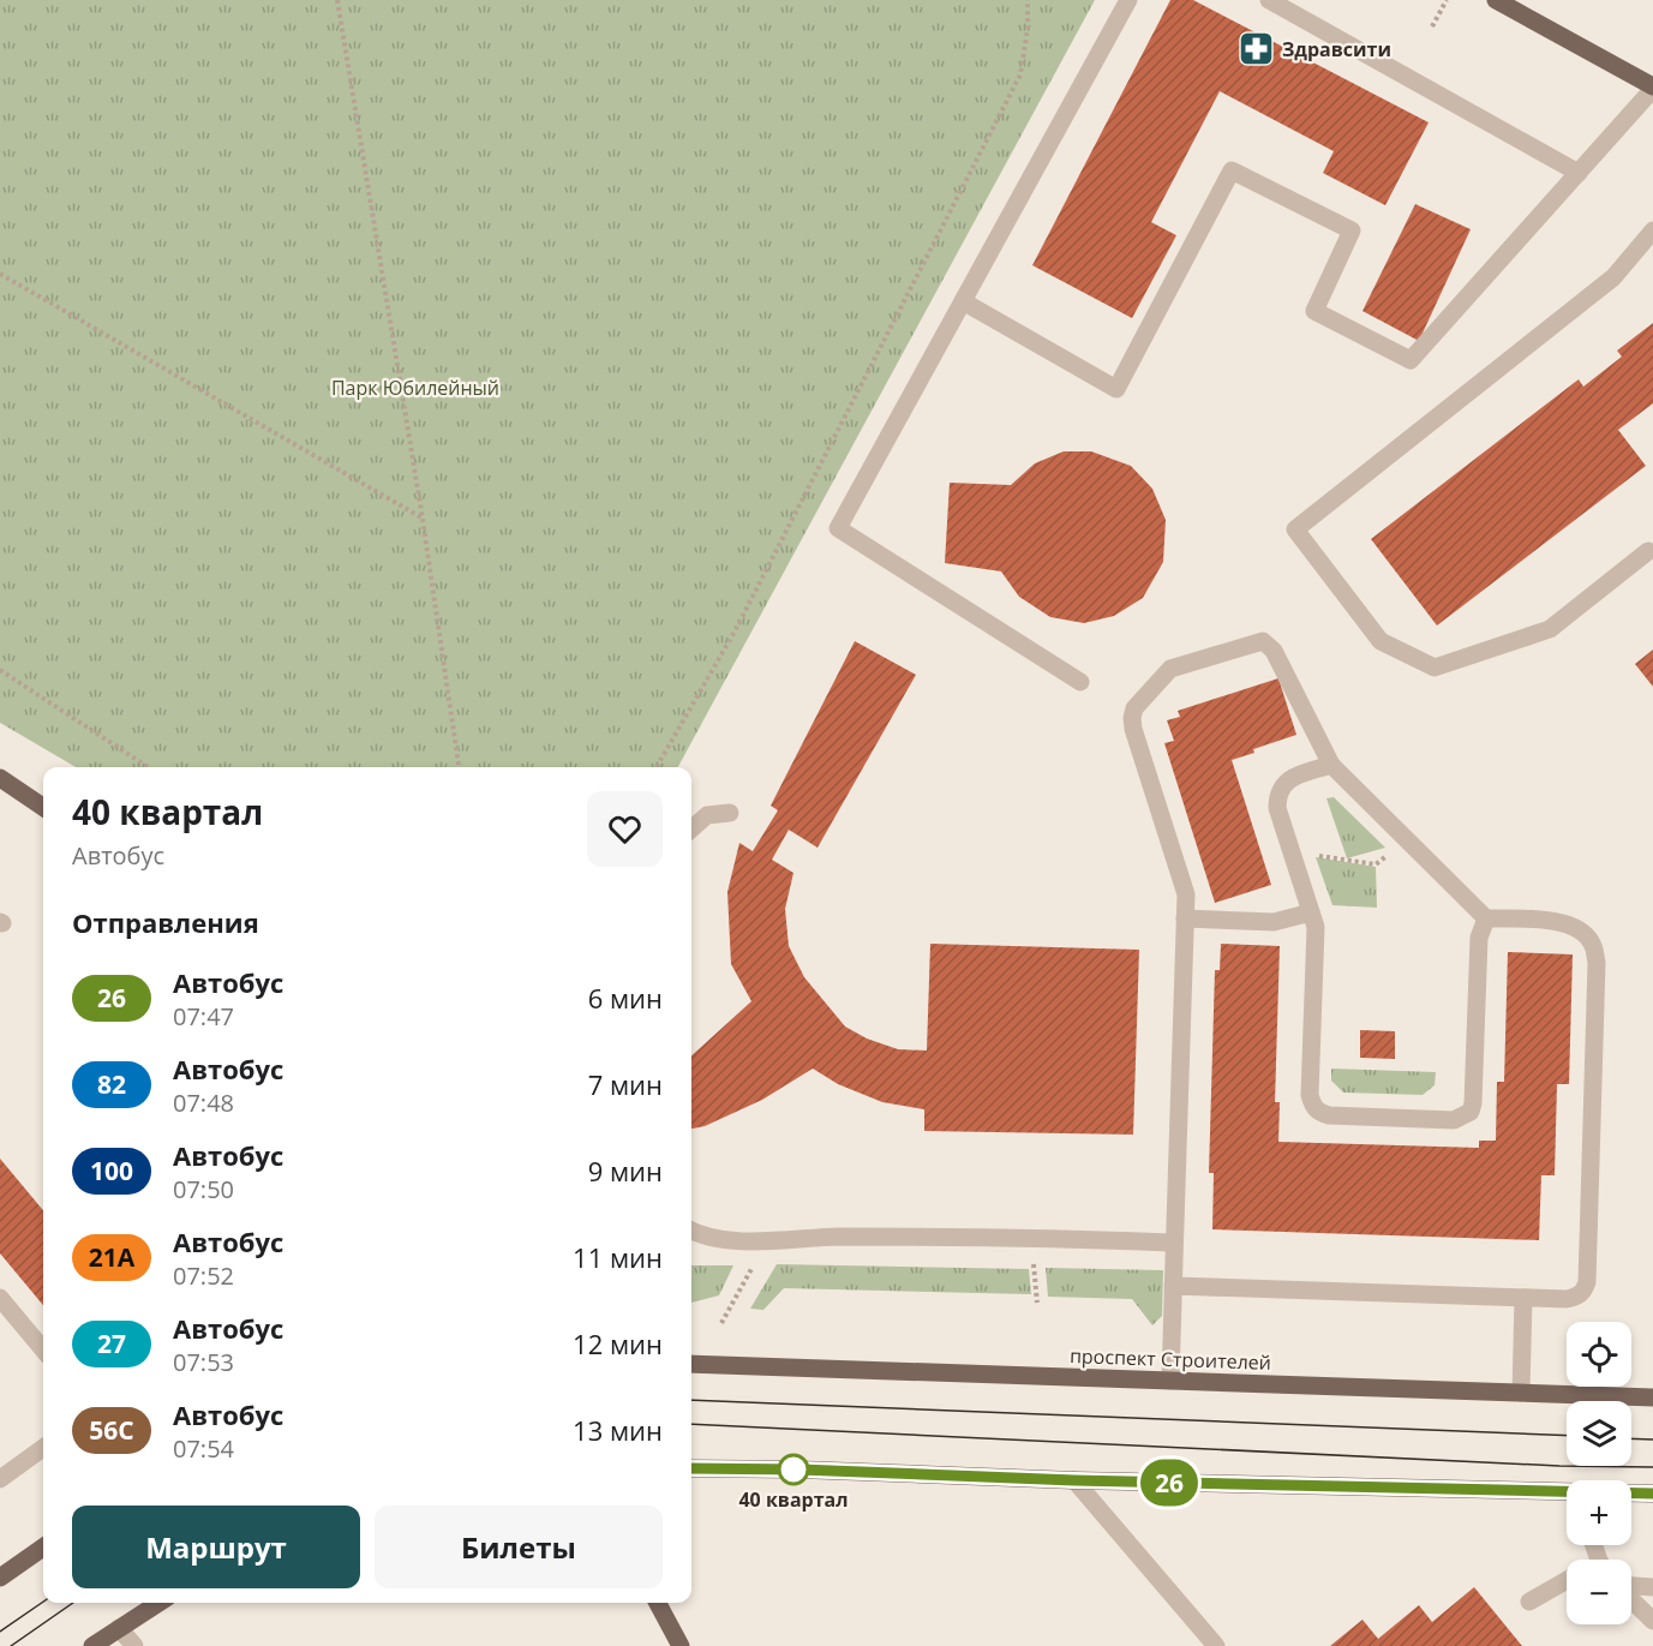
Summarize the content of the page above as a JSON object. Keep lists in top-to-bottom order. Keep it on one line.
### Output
{"streets":{"main road":["проспект Строителей"]},"parks":["Парк Юбилейный"],"places":{"pharmacy":["Здравсити"],"other":["40 квартал"]},"lines":["bus line 26"],"page":{"on_map":"26","heading":[["40 квартал","Автобус"],"Отправления"],"list":[{"mark":"26","name":"Автобус","note":"07:47","value":"6 мин"},{"mark":"82","name":"Автобус","note":"07:48","value":"7 мин"},{"mark":"100","name":"Автобус","note":"07:50","value":"9 мин"},{"mark":"21А","name":"Автобус","note":"07:52","value":"11 мин"},{"mark":"27","name":"Автобус","note":"07:53","value":"12 мин"},{"mark":"56С","name":"Автобус","note":"07:54","value":"13 мин"}],"map_buttons":["+","−"],"buttons":["Маршрут","Билеты"]}}
